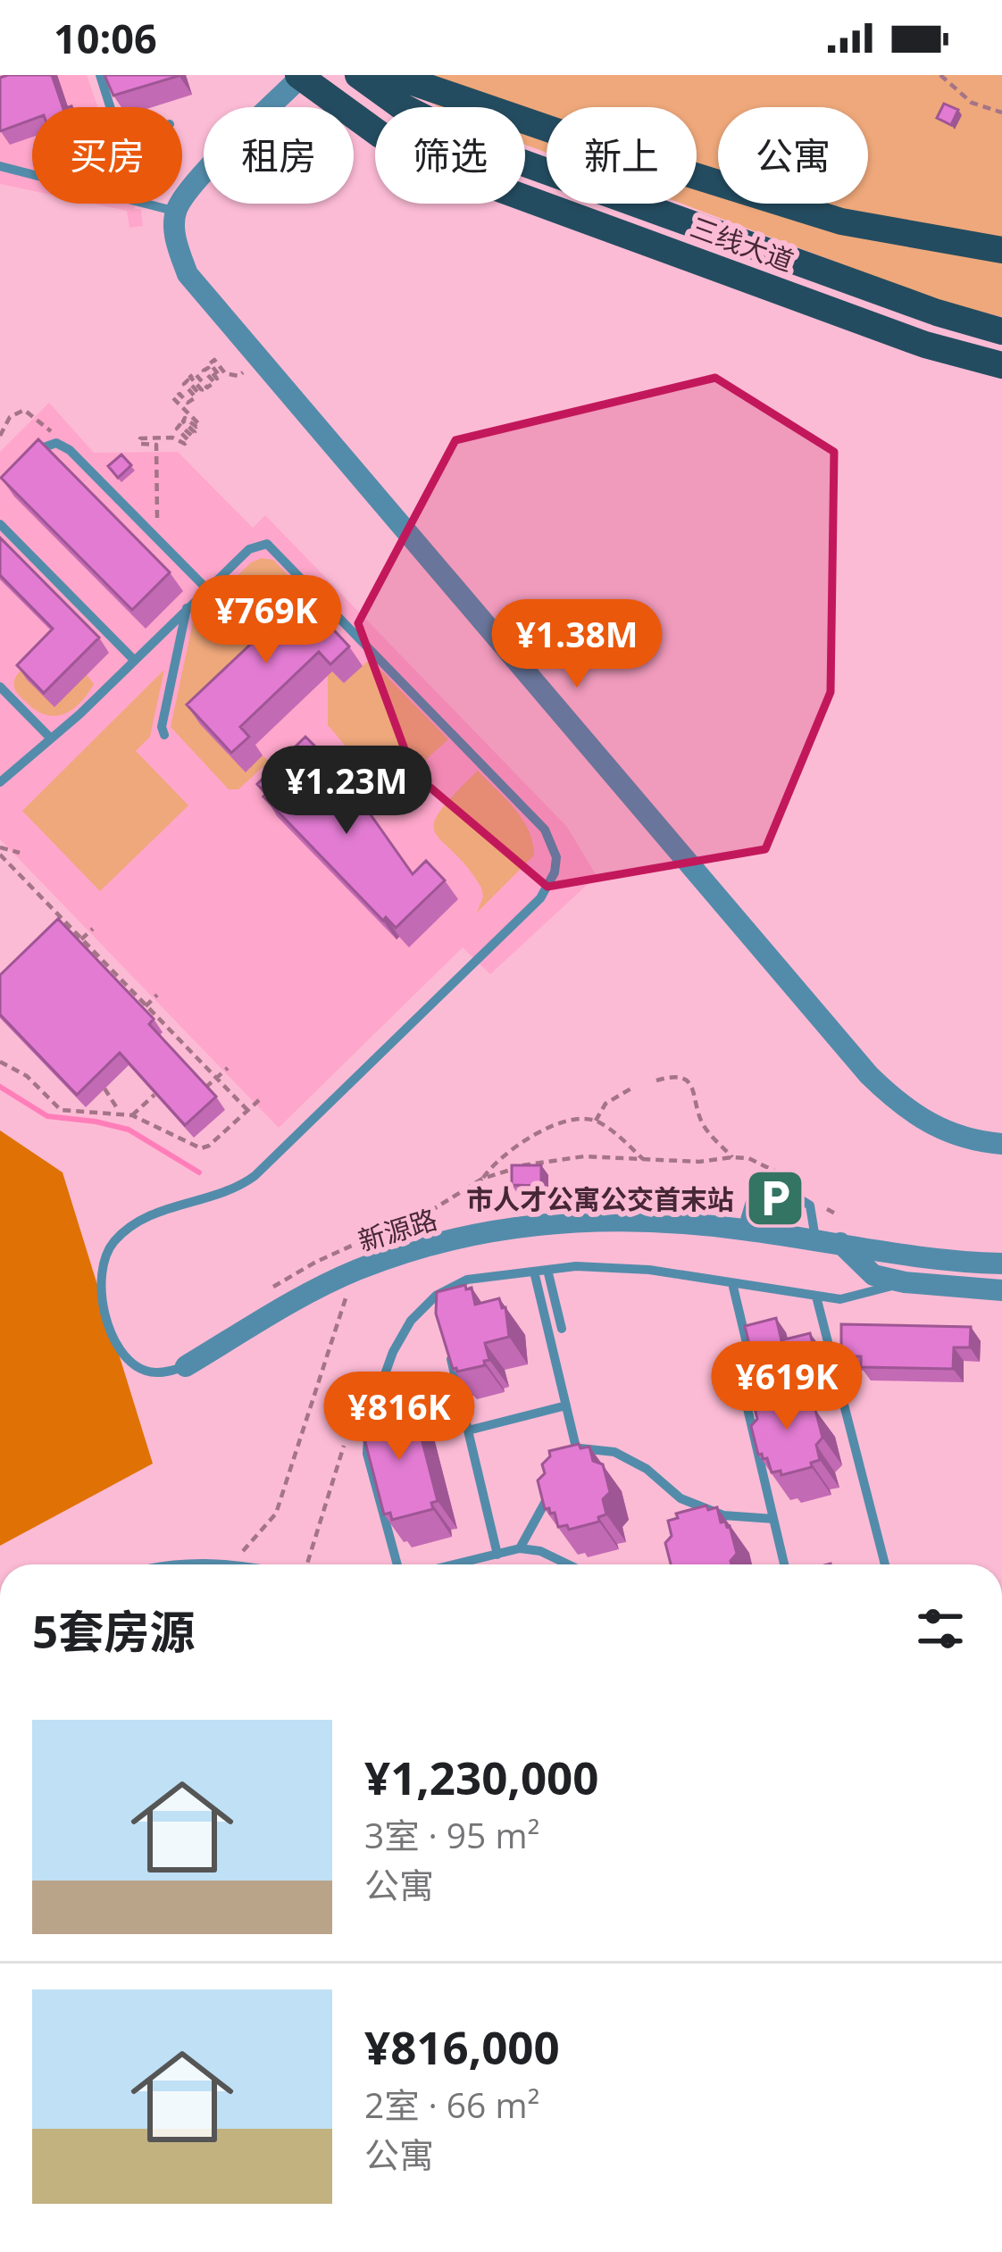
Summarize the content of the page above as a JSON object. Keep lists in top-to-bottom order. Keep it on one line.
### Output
{"streets":{"main road":["三线大道"],"street":["新源路"]},"places":{"parking":["市人才公寓公交首末站"]},"page":{"status":"10:06","chip":["买房","租房","筛选","新上","公寓"],"price":["¥769K","¥1.38M","¥1.23M","¥619K","¥816K"],"heading":"5套房源","list":[{"name":"¥1,230,000","note":"3室 · 95 m² · 公寓"},{"name":"¥816,000","note":"2室 · 66 m² · 公寓"}]}}
